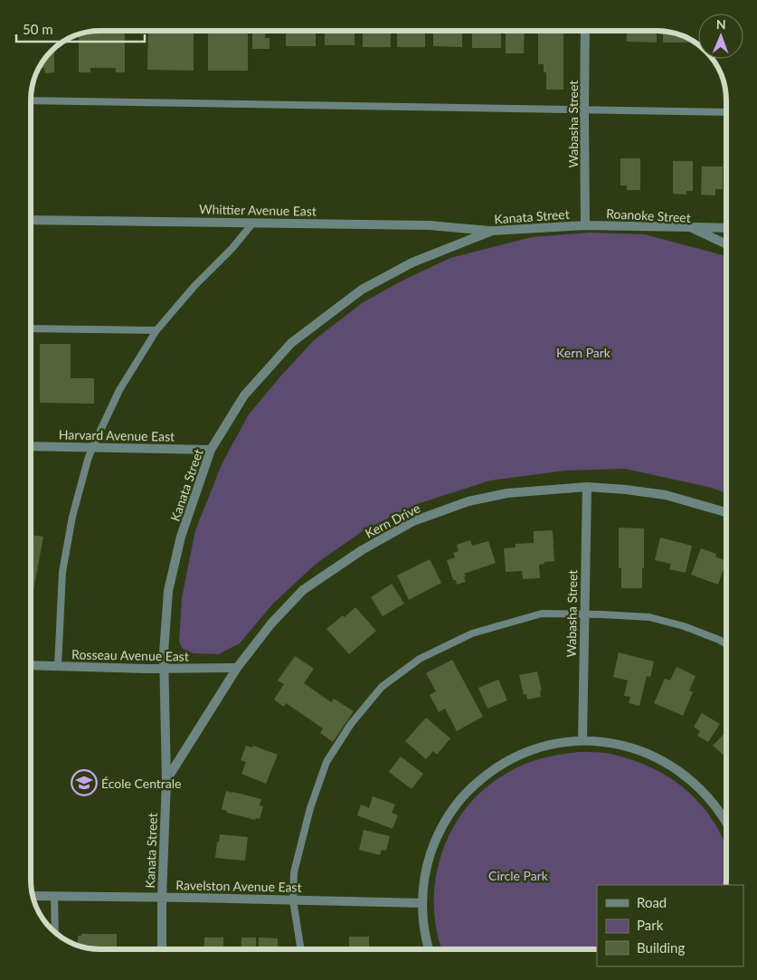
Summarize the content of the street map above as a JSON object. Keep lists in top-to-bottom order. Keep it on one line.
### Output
{"streets":{"street":["Wabasha Street","Whittier Avenue East","Roanoke Street","Kanata Street","Harvard Avenue East","Kern Drive","Rosseau Avenue East","Ravelston Avenue East"]},"crossings":[["Wabasha Street","Roanoke Street"],["Wabasha Street","Kanata Street"],["Wabasha Street","Kern Drive"],["Whittier Avenue East","Kanata Street"],["Roanoke Street","Kanata Street"],["Kanata Street","Harvard Avenue East"],["Kanata Street","Kern Drive"],["Kanata Street","Rosseau Avenue East"],["Kanata Street","Ravelston Avenue East"],["Kern Drive","Rosseau Avenue East"]],"parks":["Kern Park","Circle Park"],"places":{"school or university":["École Centrale"]},"legend":["Road","Park","Building"],"scale_bar":"50 m","north":"top"}
